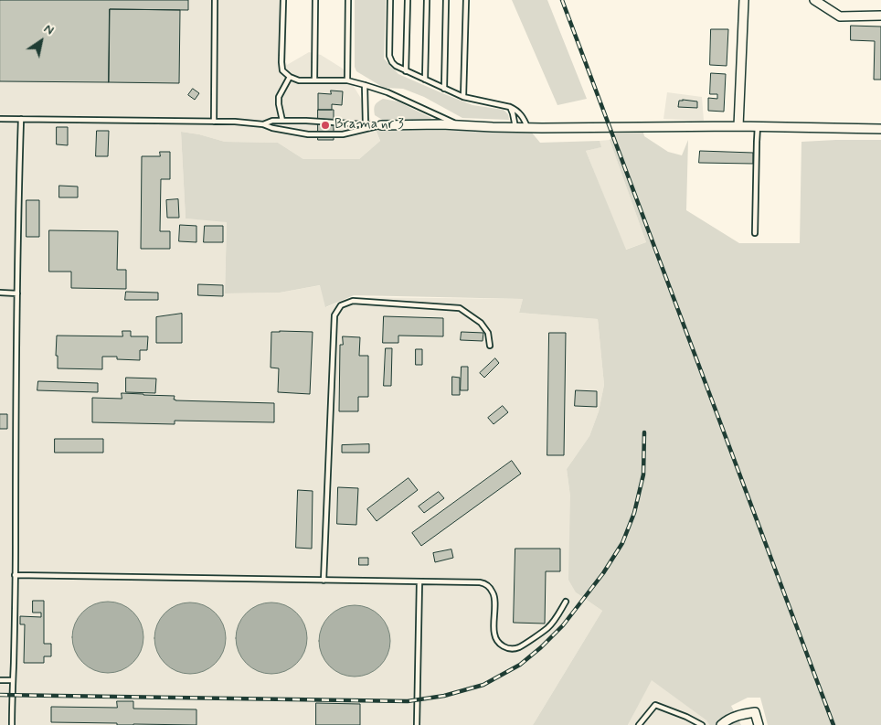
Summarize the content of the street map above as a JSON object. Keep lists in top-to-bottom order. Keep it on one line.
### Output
{"places":["Brama nr 3"],"north":"top right"}
